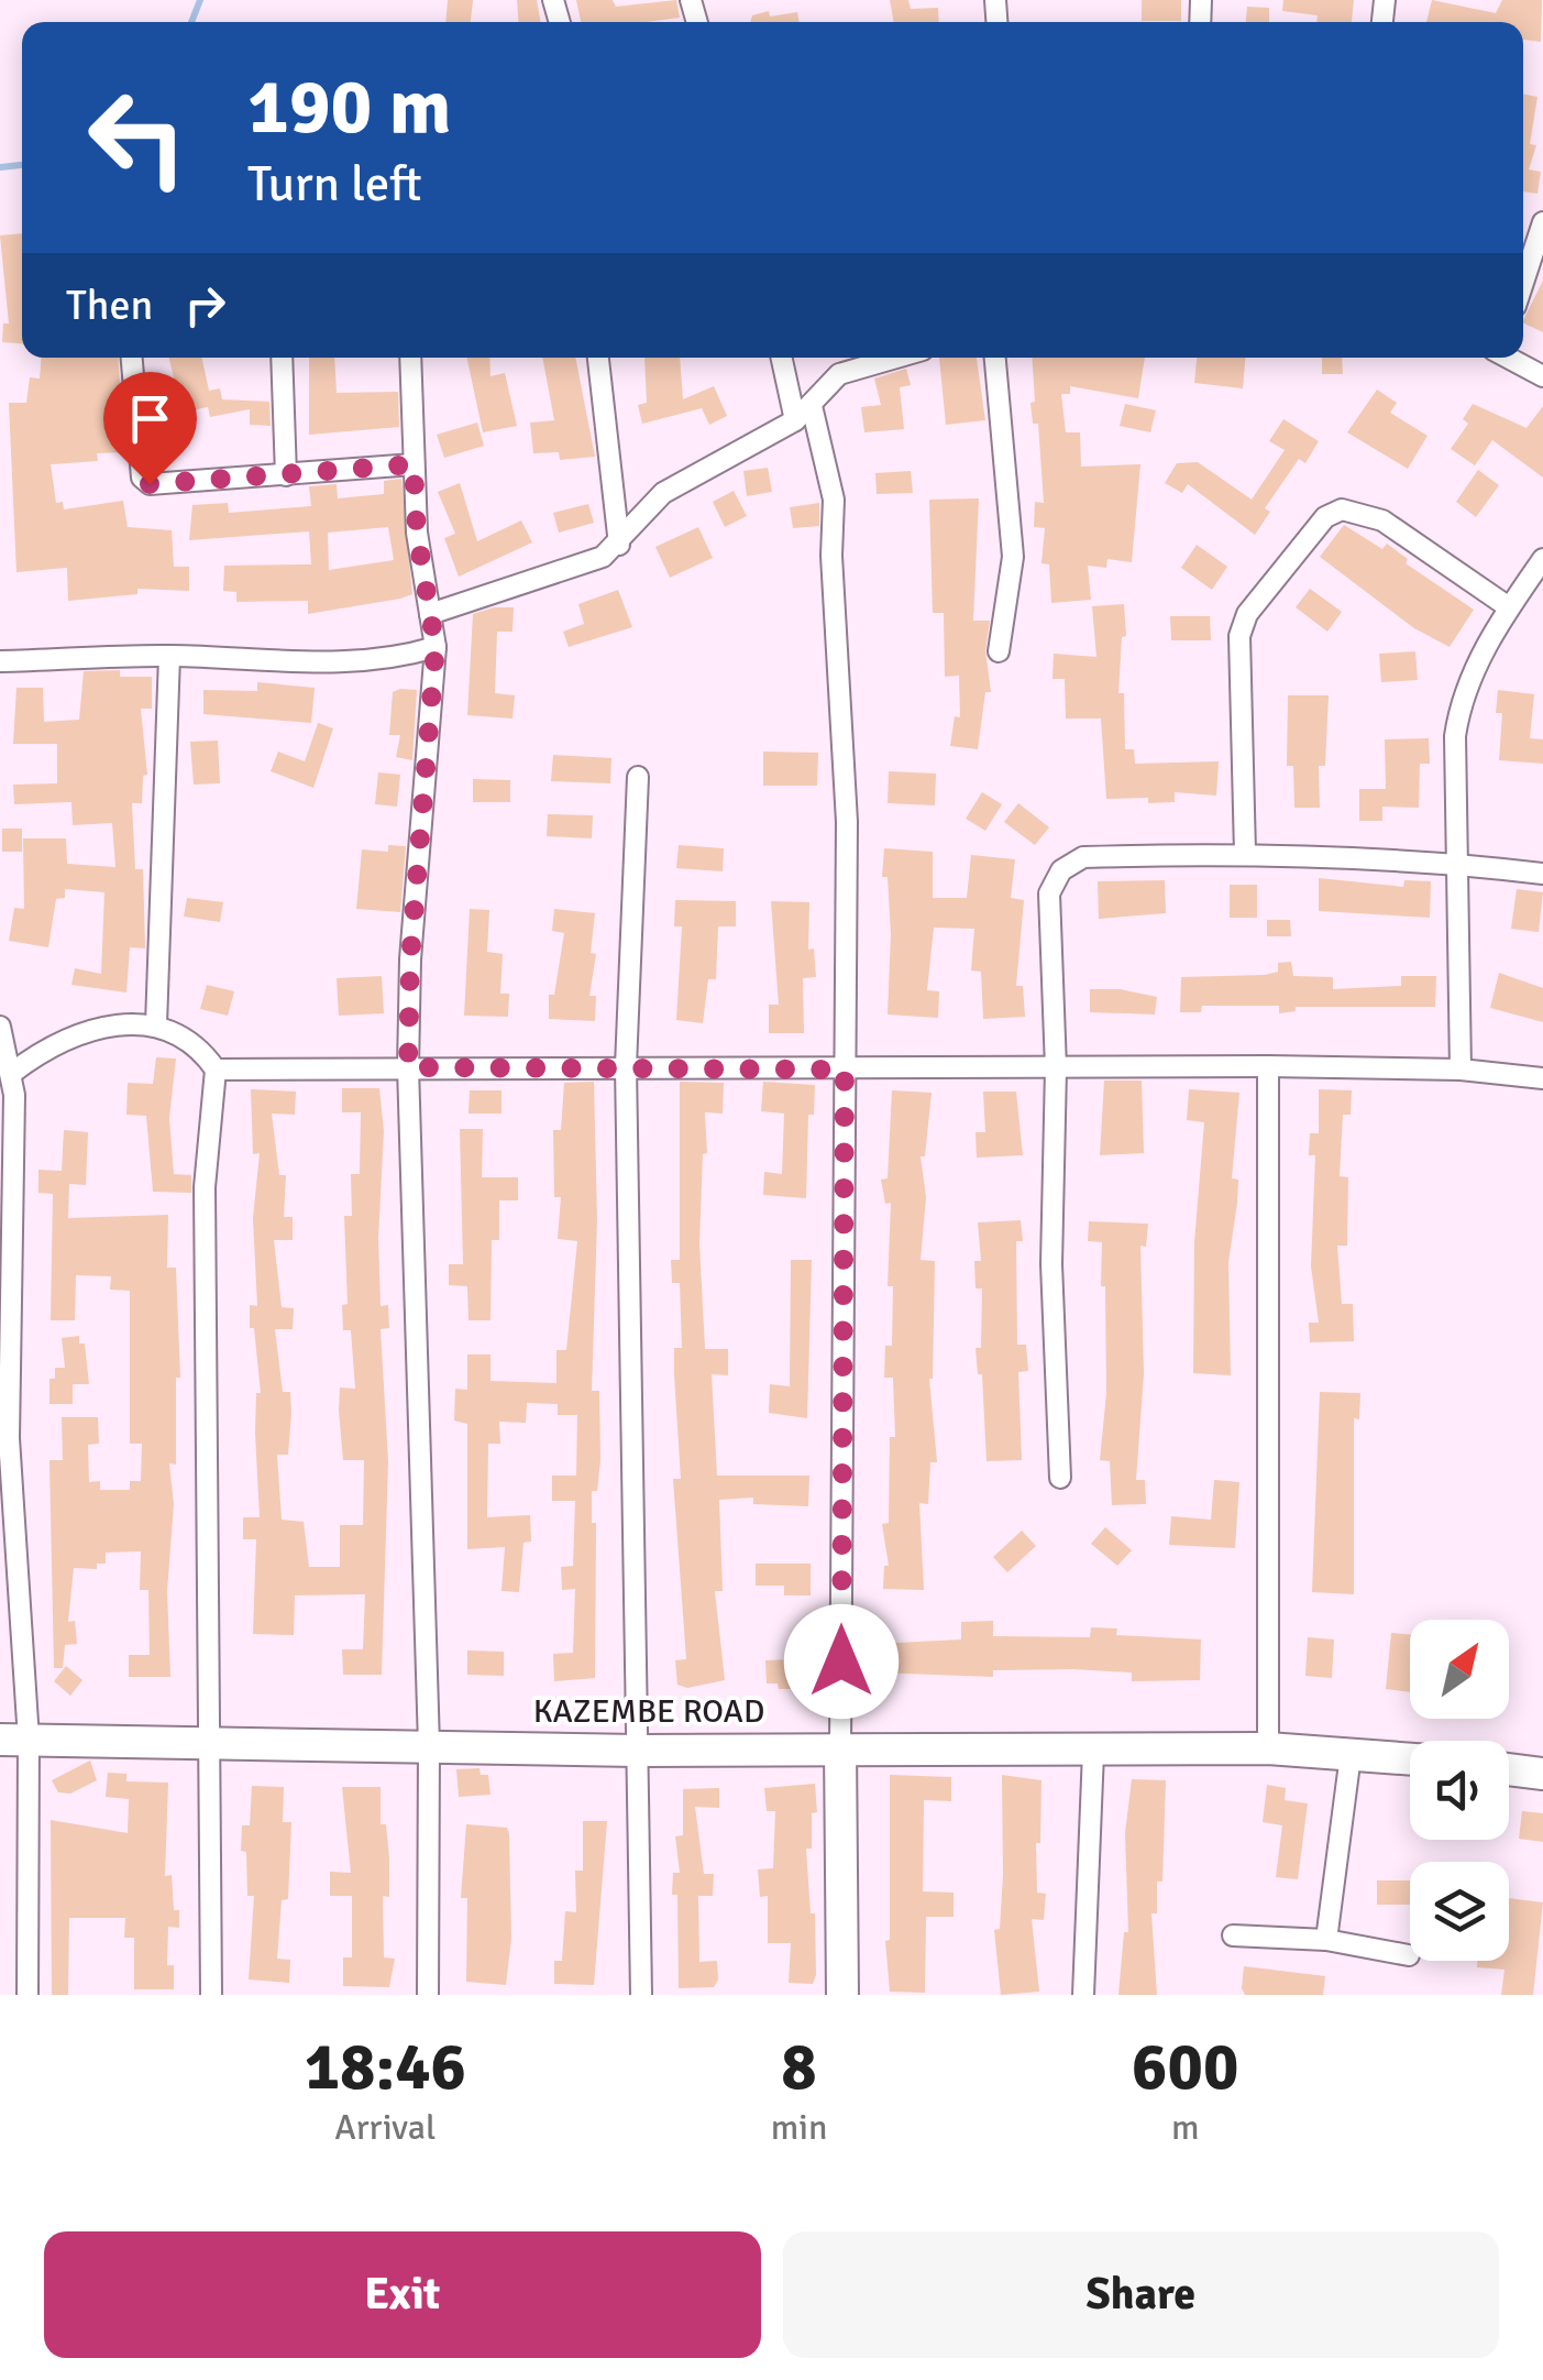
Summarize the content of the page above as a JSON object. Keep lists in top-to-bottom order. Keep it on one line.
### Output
{"streets":{"main road":["KAZEMBE ROAD"]},"north":"top right","page":{"turn":["190 m","Turn left"],"then":"Then","eta":["18:46","Arrival","8","min","600","m"],"buttons":["Exit","Share"]}}
